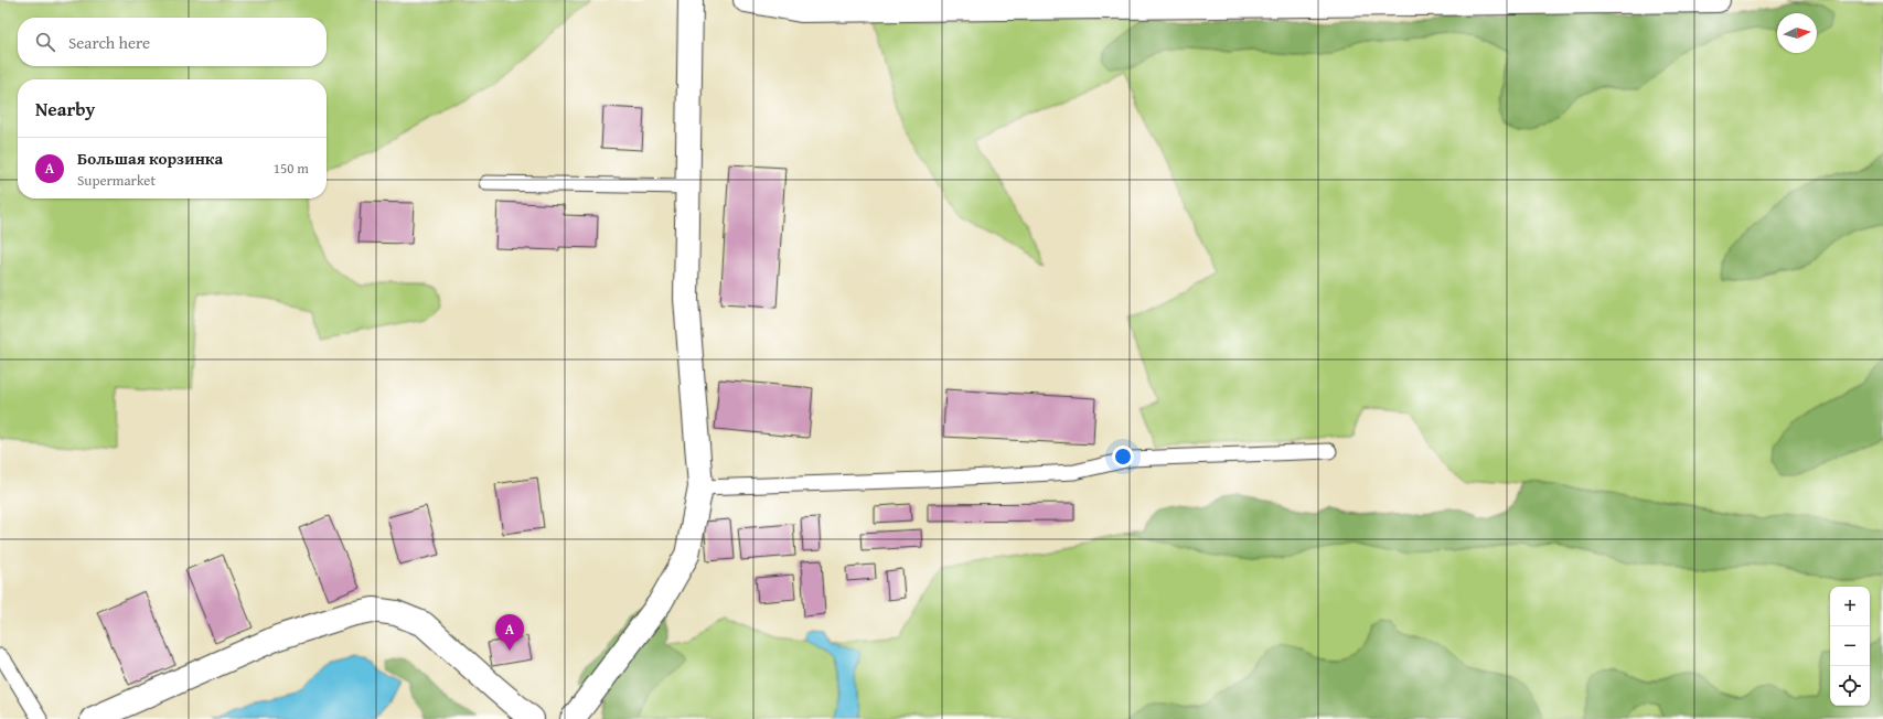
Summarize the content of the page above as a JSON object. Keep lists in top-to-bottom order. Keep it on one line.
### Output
{"north":"right","page":{"search":"Search here","heading":"Nearby","list":[{"mark":"A","name":"Большая корзинка","note":"Supermarket","value":"150 m"}],"map_buttons":["+","−"],"pins":"A"}}
